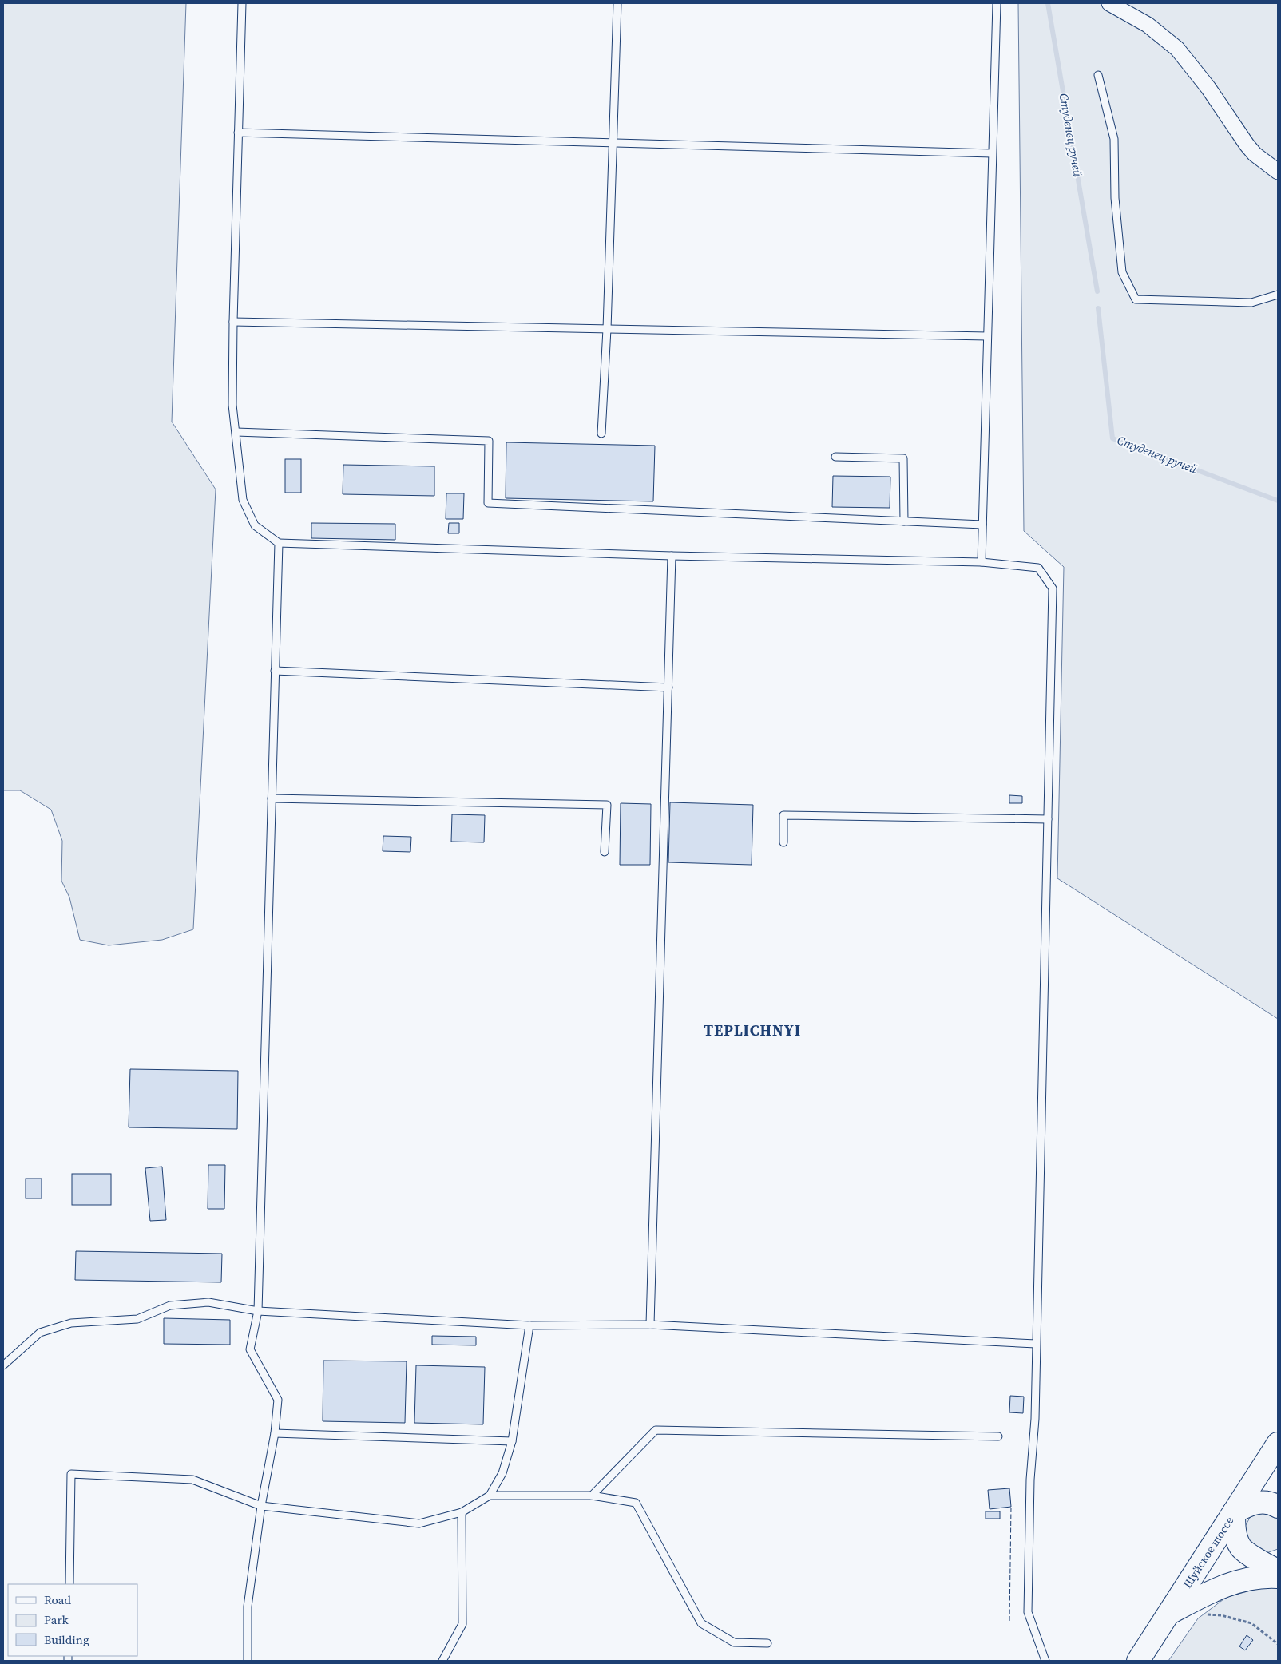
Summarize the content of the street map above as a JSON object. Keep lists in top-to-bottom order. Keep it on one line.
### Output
{"streets":{"main road":["Шуйское шоссе"]},"districts":["TEPLICHNYI"],"water":["Студенец ручей"],"legend":["Road","Park","Building"]}
